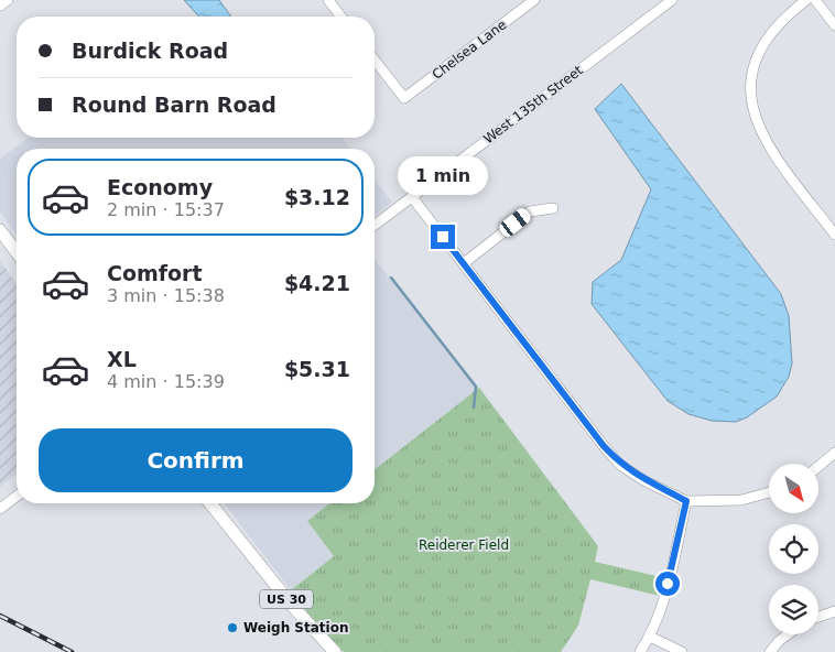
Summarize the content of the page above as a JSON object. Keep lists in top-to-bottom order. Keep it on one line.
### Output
{"streets":{"main road":["US 30"],"street":["Chelsea Lane","West 135th Street"]},"parks":["Reiderer Field"],"places":["Weigh Station"],"north":"bottom right","page":{"banner":["Burdick Road","Round Barn Road"],"bubble":"1 min","list":[{"name":"Economy","note":"2 min · 15:37","value":"$3.12"},{"name":"Comfort","note":"3 min · 15:38","value":"$4.21"},{"name":"XL","note":"4 min · 15:39","value":"$5.31"}],"buttons":"Confirm"}}
